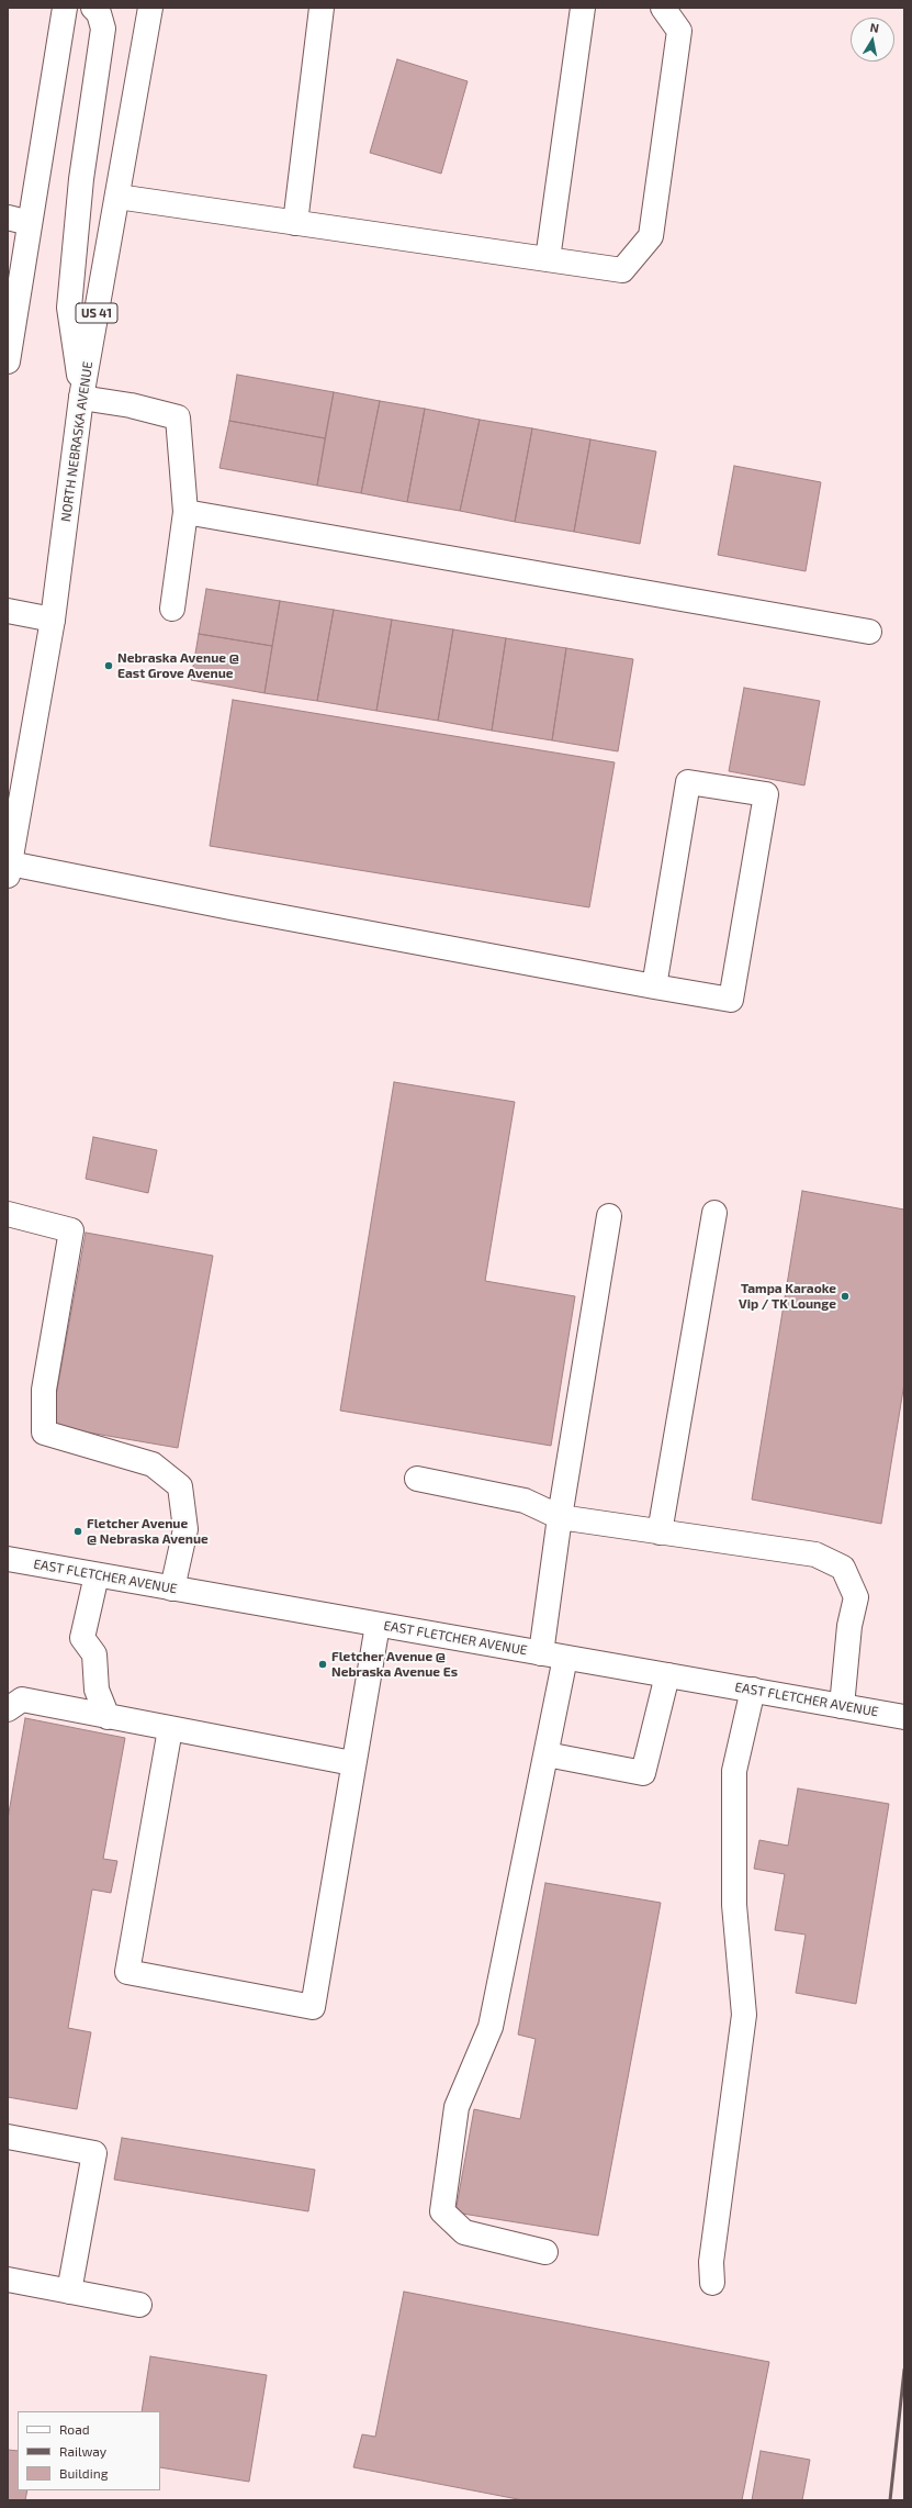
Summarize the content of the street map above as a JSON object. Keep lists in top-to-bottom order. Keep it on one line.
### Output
{"streets":{"main road":["US 41","NORTH NEBRASKA AVENUE","EAST FLETCHER AVENUE"]},"places":["Nebraska Avenue @ East Grove Avenue","Tampa Karaoke Vip / TK Lounge","Fletcher Avenue @ Nebraska Avenue","Fletcher Avenue @ Nebraska Avenue Es"],"legend":["Road","Railway","Building"],"north":"top"}
